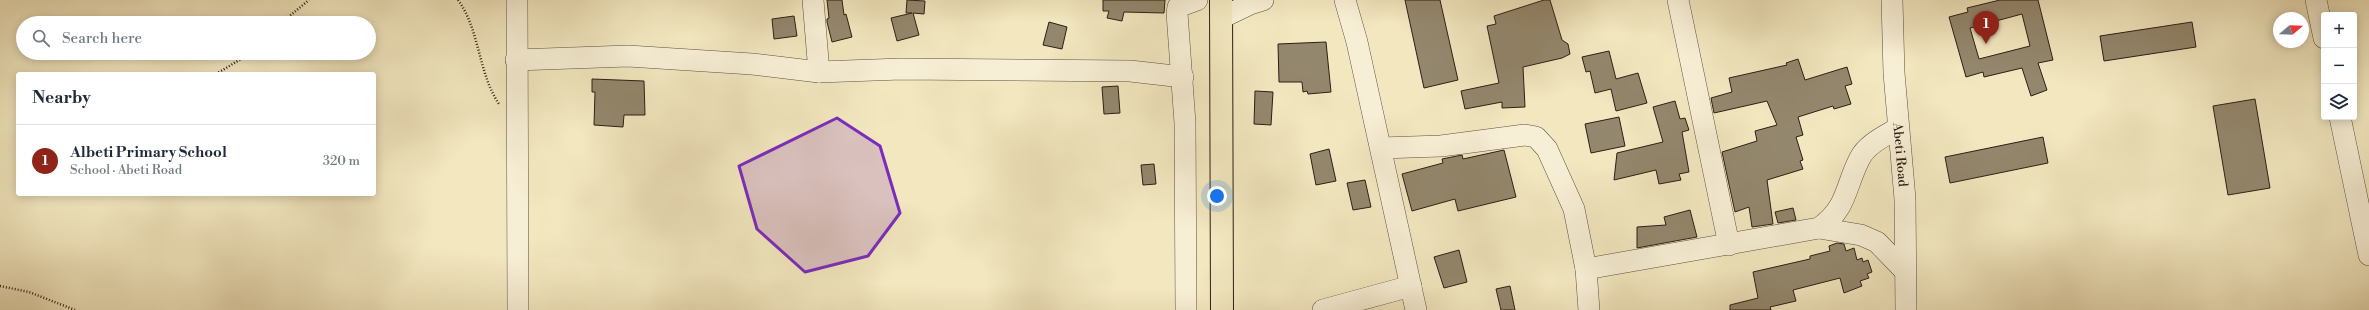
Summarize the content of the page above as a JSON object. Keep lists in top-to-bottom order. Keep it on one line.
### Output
{"streets":{"street":["Abeti Road"]},"north":"right","page":{"pins":"1","map_buttons":["+","−"],"search":"Search here","heading":"Nearby","list":[{"mark":"1","name":"Albeti Primary School","note":"School · Abeti Road","value":"320 m"}]}}
